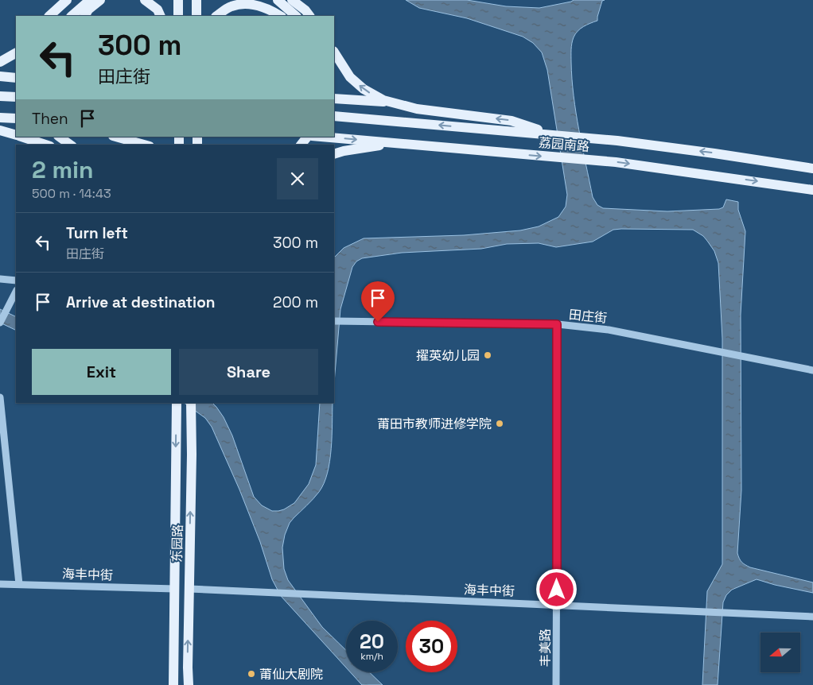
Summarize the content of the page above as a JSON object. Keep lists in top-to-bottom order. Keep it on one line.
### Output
{"streets":{"main road":["荔园南路","东园路"],"street":["田庄街","海丰中街","丰美路"]},"crossings":[["田庄街","丰美路"],["东园路","海丰中街"],["海丰中街","丰美路"]],"places":["擢英幼儿园","莆田市教师进修学院","莆仙大剧院"],"north":"left","page":{"turn":["300 m","田庄街"],"then":"Then","heading":["2 min","500 m · 14:43"],"list":[{"name":"Turn left","note":"田庄街","value":"300 m"},{"name":"Arrive at destination","value":"200 m"}],"buttons":["Exit","Share"],"speed":"20 km/h","limit":"30"}}
